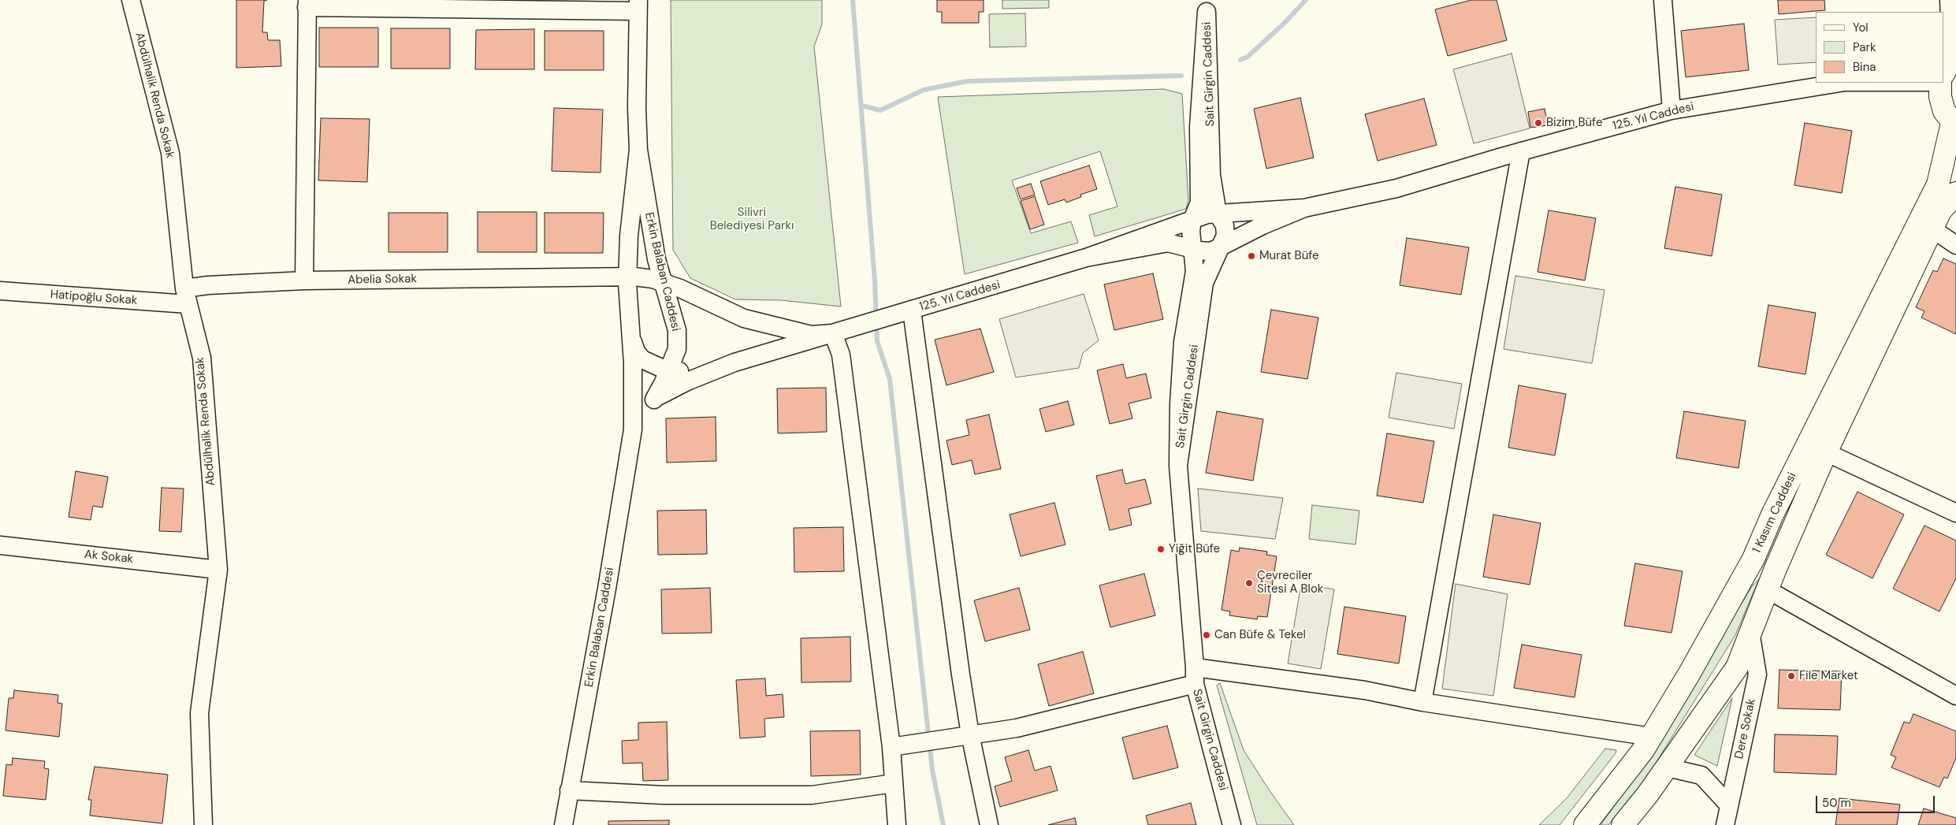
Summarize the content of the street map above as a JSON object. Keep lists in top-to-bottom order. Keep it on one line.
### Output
{"streets":{"main road":["1 Kasım Caddesi"],"street":["Sait Girgin Caddesi","Abdülhalik Renda Sokak","125. Yıl Caddesi","Erkin Balaban Caddesi","Abelia Sokak","Hatipoğlu Sokak","Ak Sokak","Dere Sokak"]},"crossings":[["Sait Girgin Caddesi","125. Yıl Caddesi"],["Abdülhalik Renda Sokak","Abelia Sokak"],["Abdülhalik Renda Sokak","Hatipoğlu Sokak"],["Abdülhalik Renda Sokak","Ak Sokak"],["Abelia Sokak","Hatipoğlu Sokak"],["1 Kasım Caddesi","Dere Sokak"]],"parks":["Silivri Belediyesi Parkı"],"places":["Bizim Büfe","Murat Büfe","Yiğit Büfe","Çevreciler Sitesi A Blok","Can Büfe & Tekel","File Market"],"legend":["Yol","Park","Bina"],"scale_bar":"50 m"}
